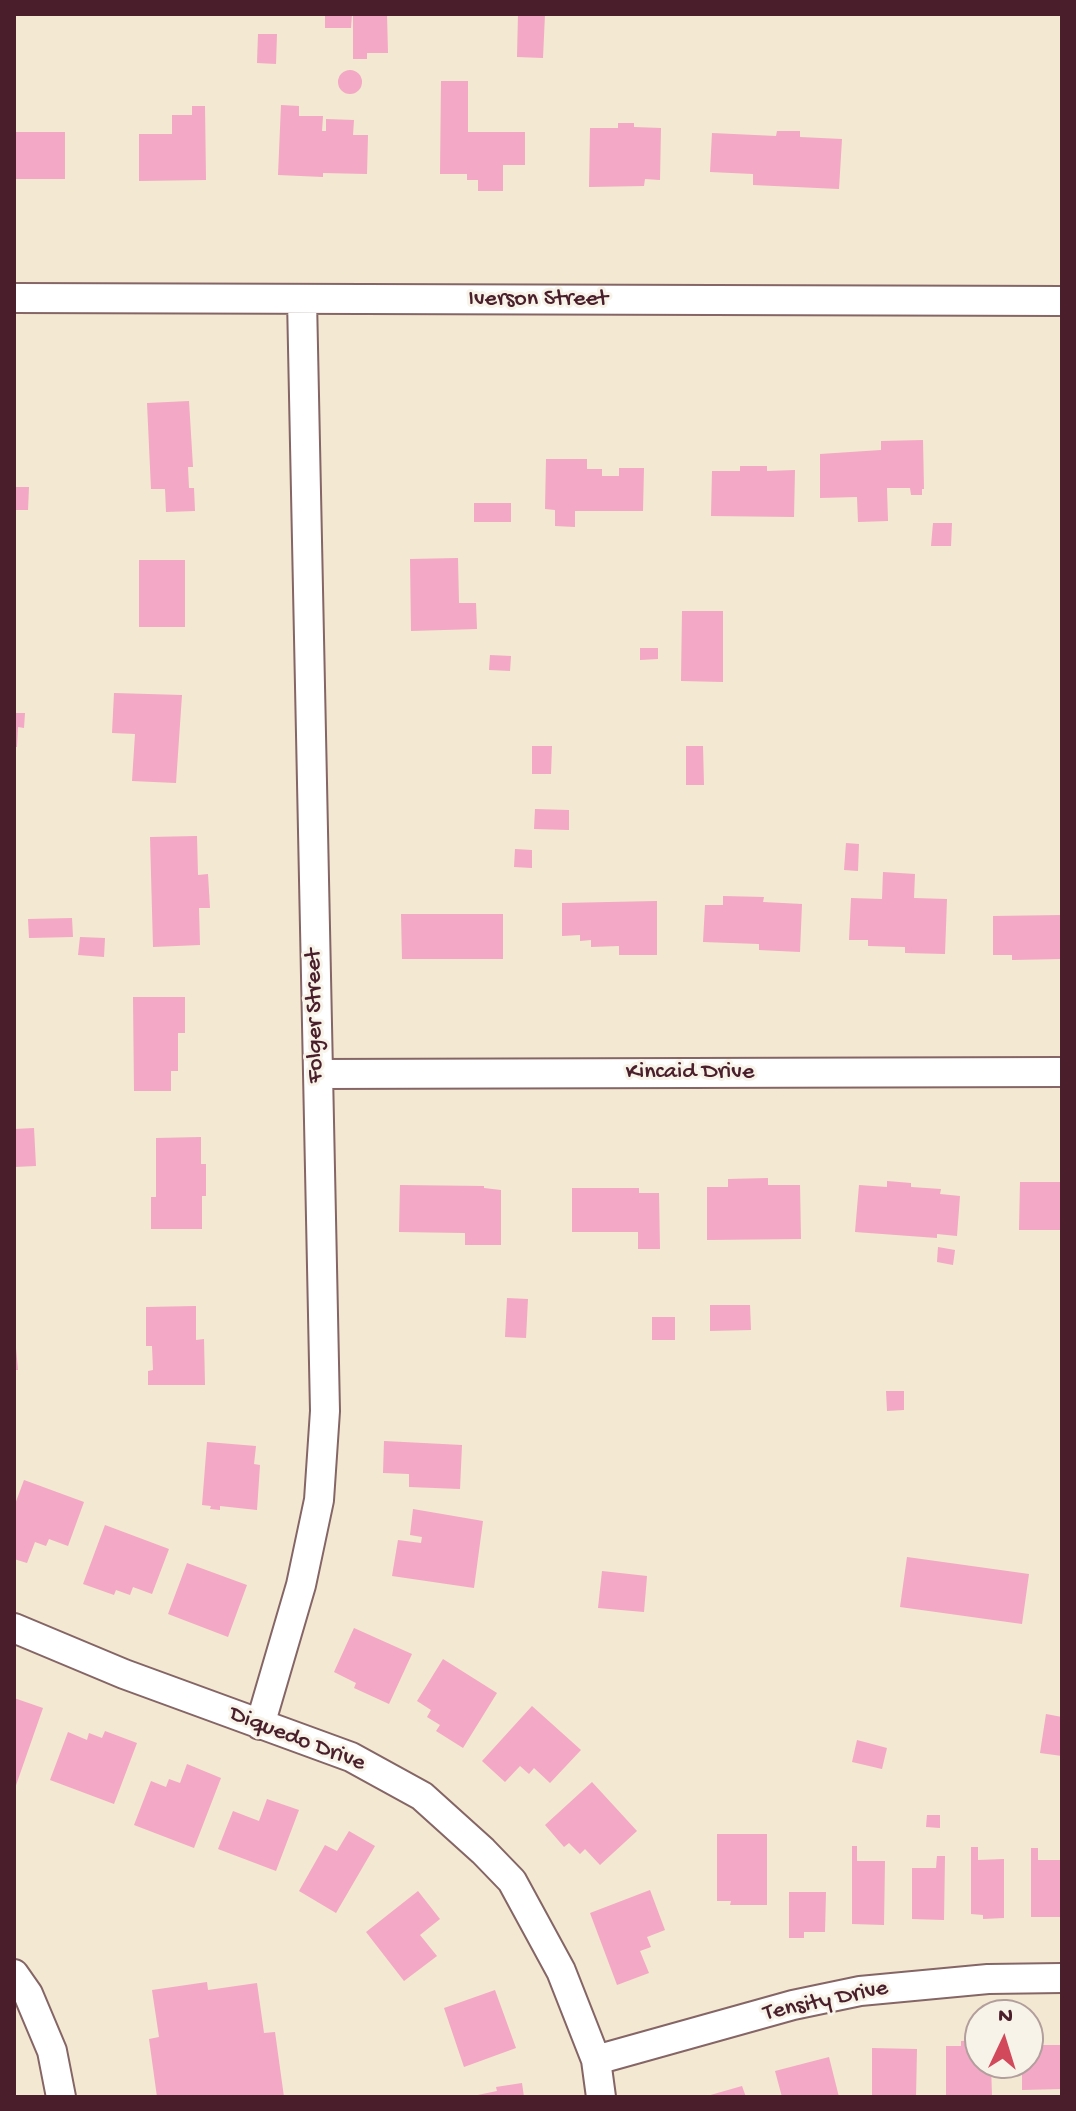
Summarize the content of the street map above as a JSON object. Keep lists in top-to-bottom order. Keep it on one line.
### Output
{"streets":{"street":["Iverson Street","Folger Street","Kincaid Drive","Diquedo Drive","Tensity Drive"]},"crossings":[["Iverson Street","Folger Street"],["Folger Street","Kincaid Drive"],["Folger Street","Diquedo Drive"],["Diquedo Drive","Tensity Drive"]],"north":"top"}
